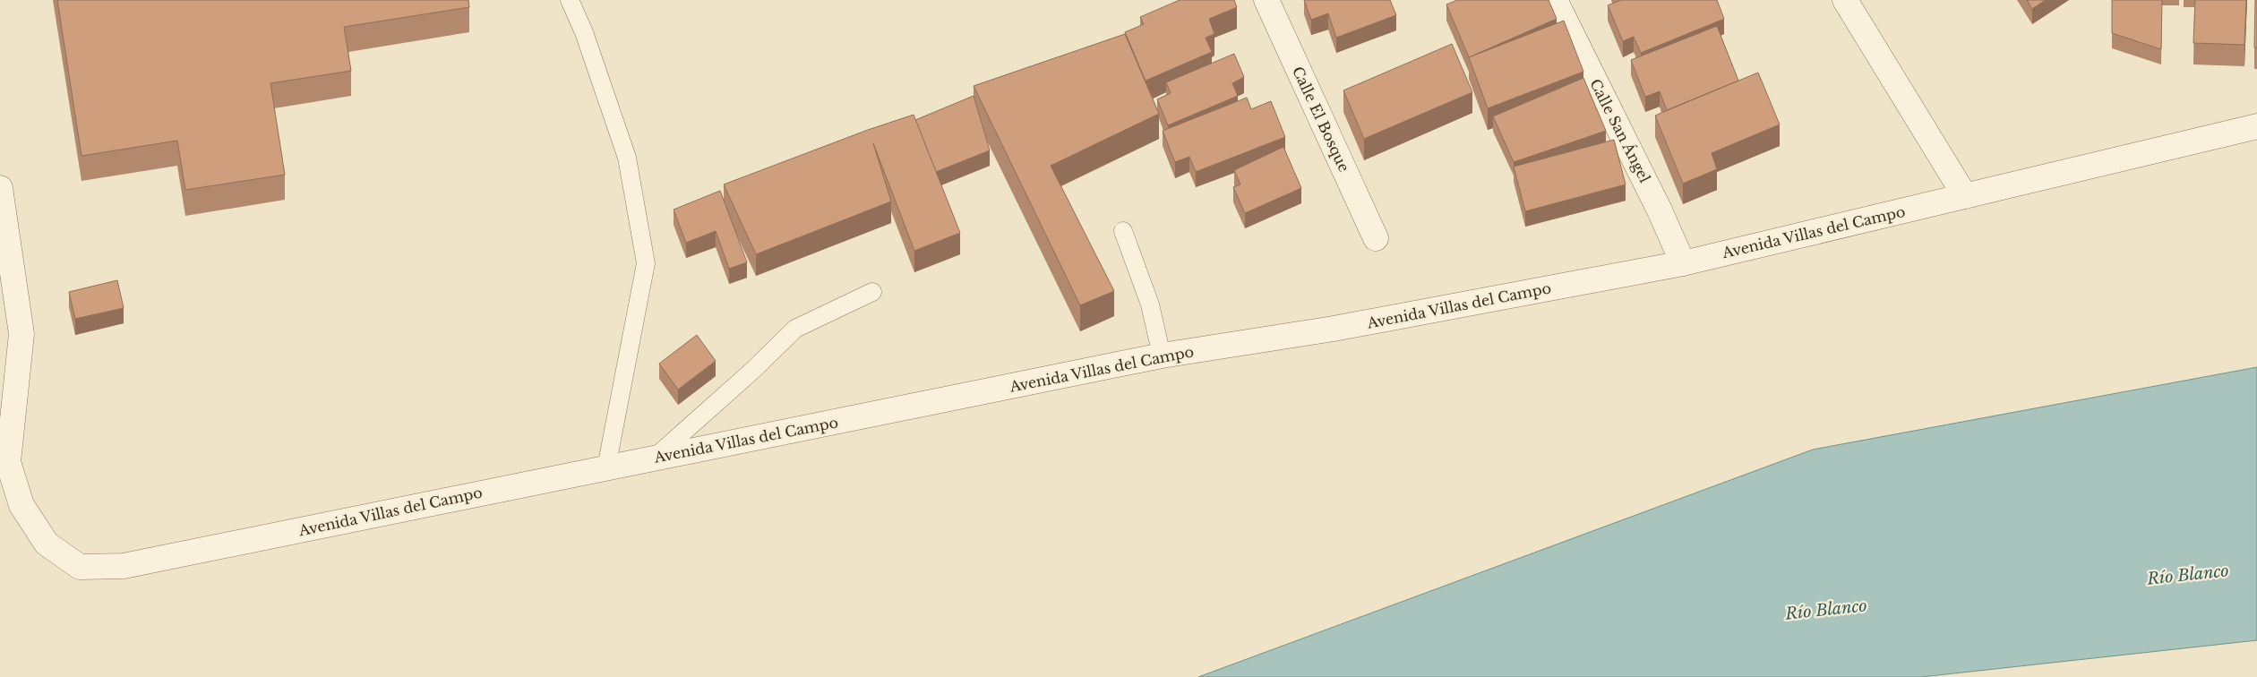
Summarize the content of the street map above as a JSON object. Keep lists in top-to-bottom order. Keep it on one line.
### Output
{"streets":{"street":["Calle El Bosque","Calle San Ángel","Avenida Villas del Campo"]},"crossings":[["Calle San Ángel","Avenida Villas del Campo"]],"water":["Río Blanco"]}
